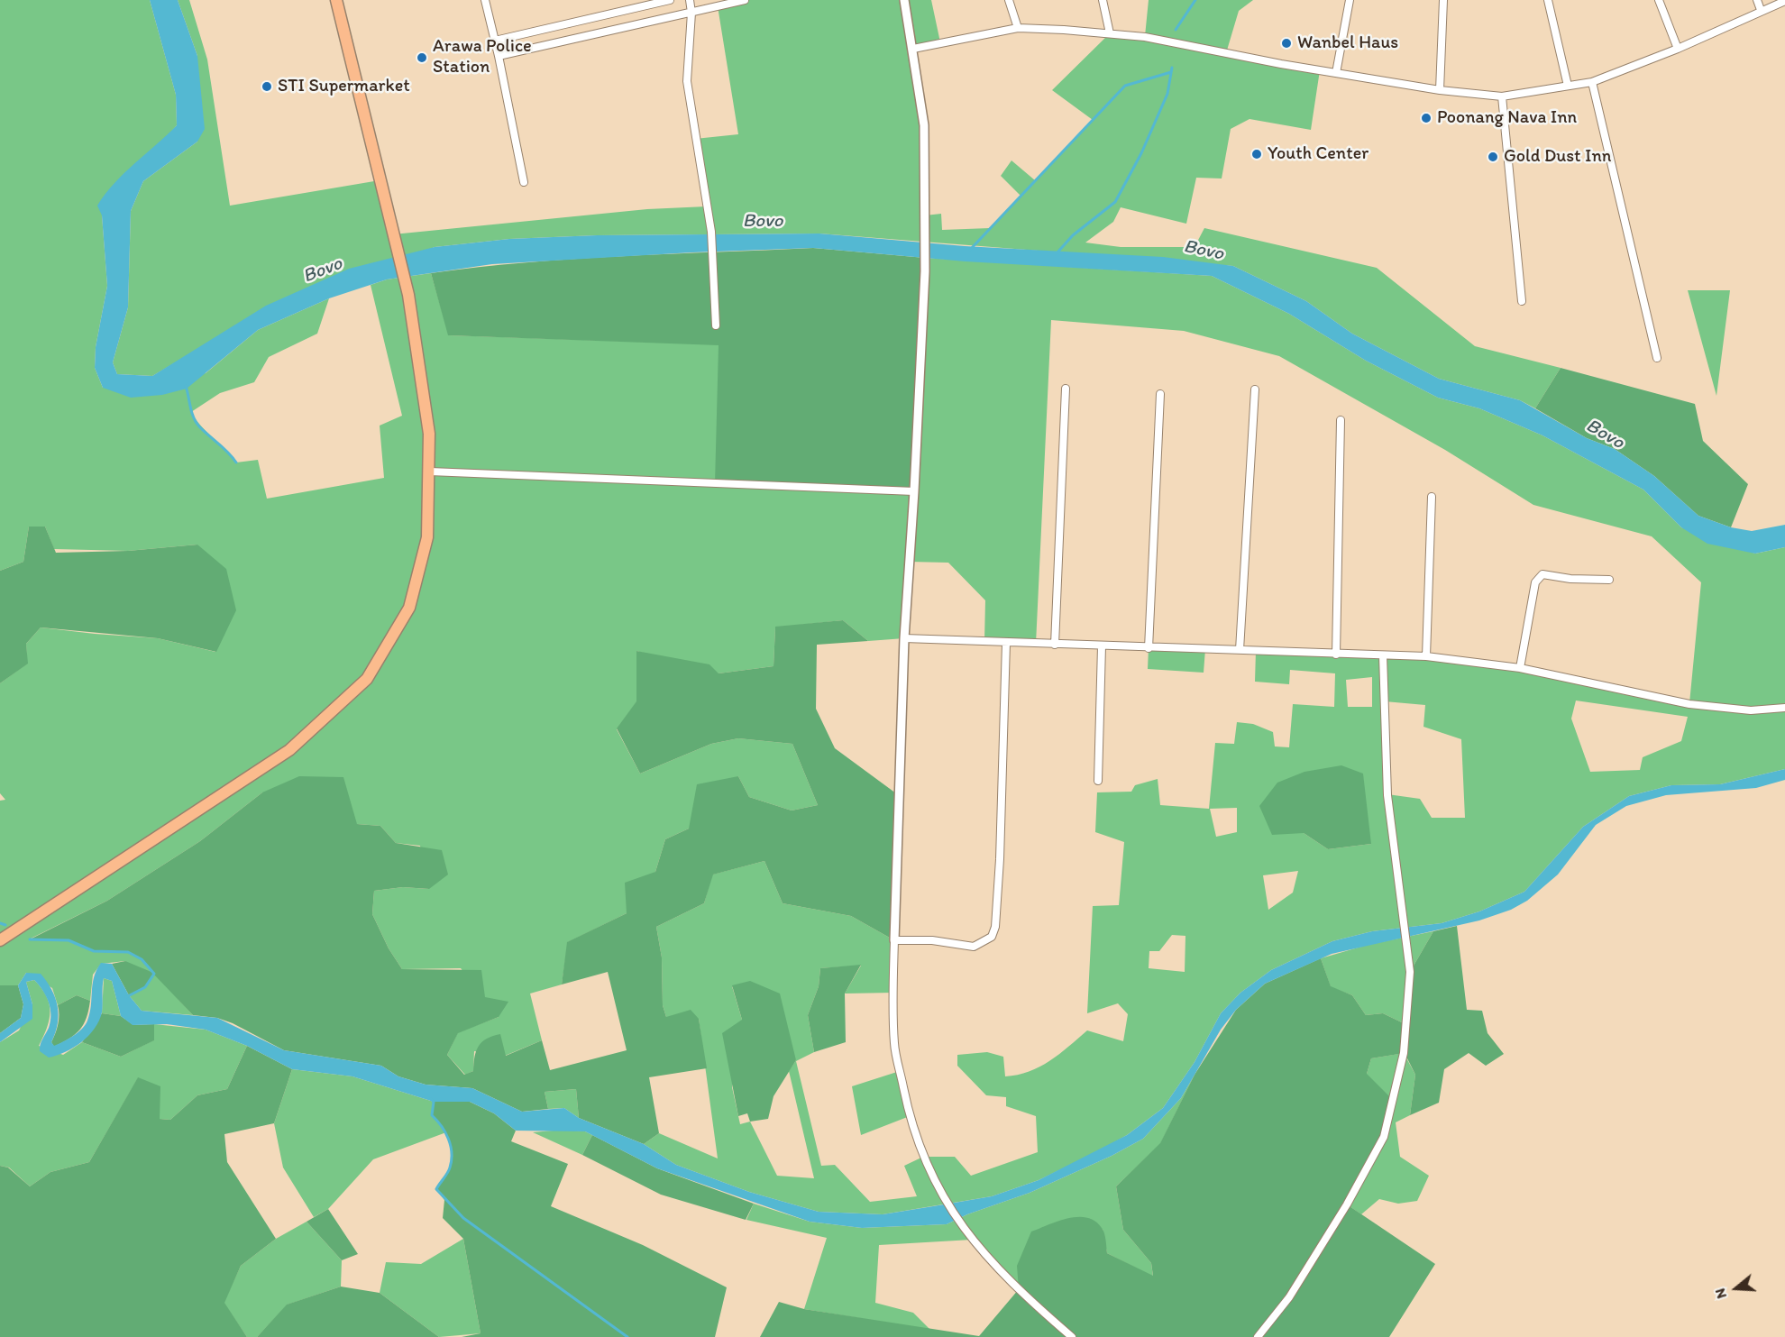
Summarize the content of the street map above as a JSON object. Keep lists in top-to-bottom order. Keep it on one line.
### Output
{"water":["Bovo"],"places":["Wanbel Haus","Arawa Police Station","STI Supermarket","Poonang Nava Inn","Youth Center","Gold Dust Inn"],"north":"left"}
